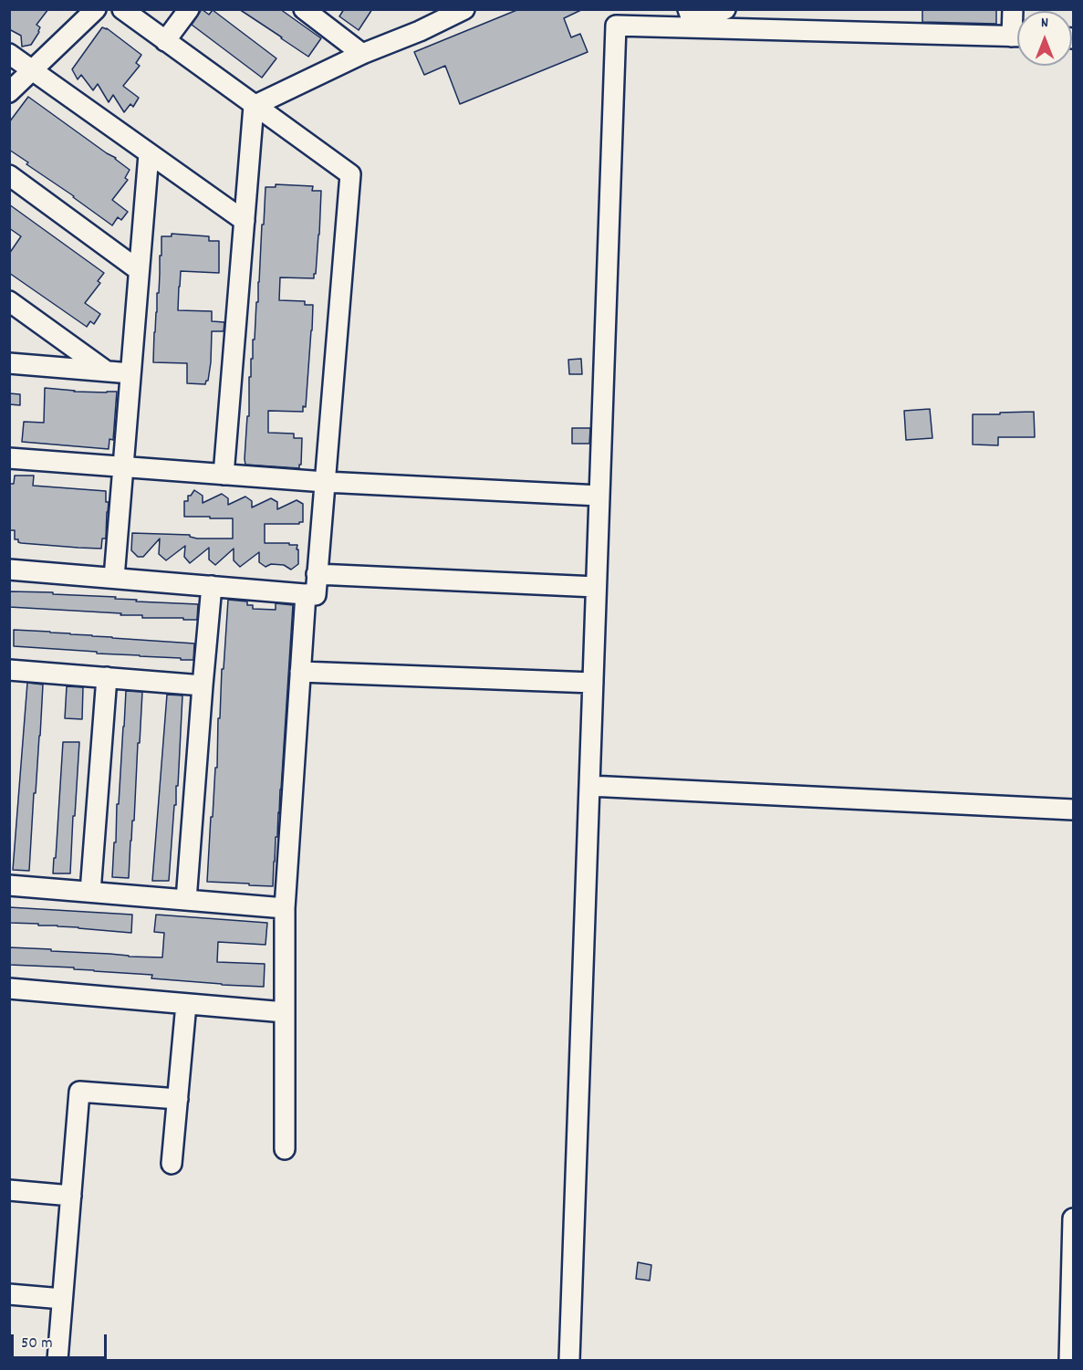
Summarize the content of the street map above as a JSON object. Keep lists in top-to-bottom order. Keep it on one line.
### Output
{"scale_bar":"50 m","north":"top"}
